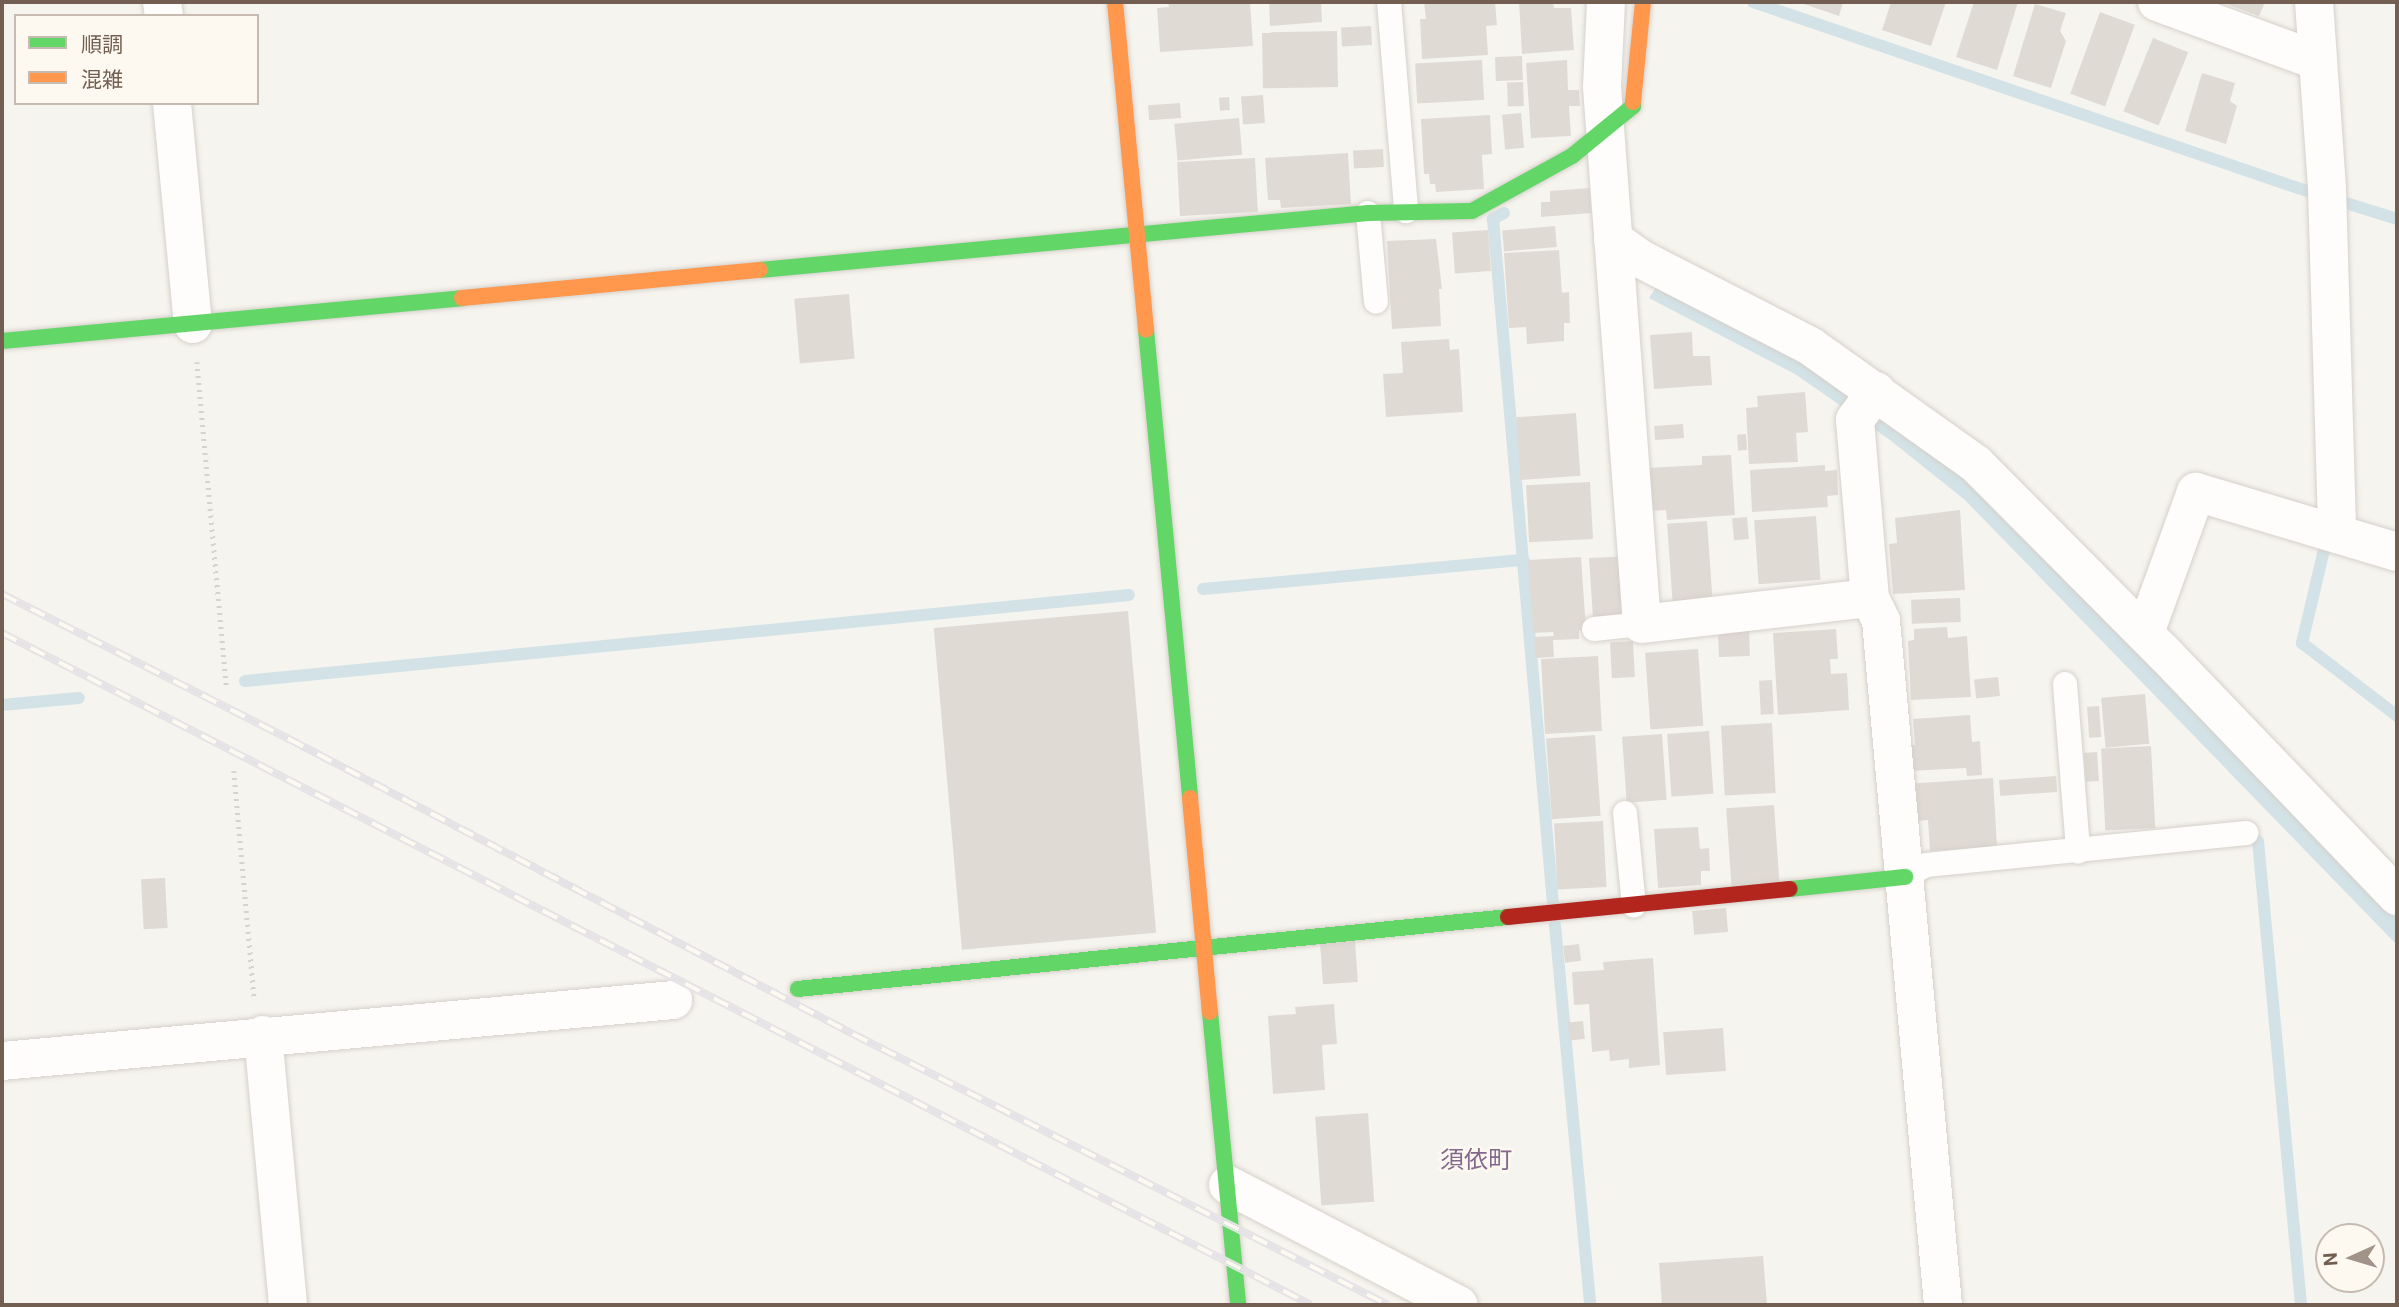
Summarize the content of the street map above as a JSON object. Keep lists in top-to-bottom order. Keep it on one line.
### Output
{"districts":["須依町"],"legend":["順調","混雑"],"north":"left"}
